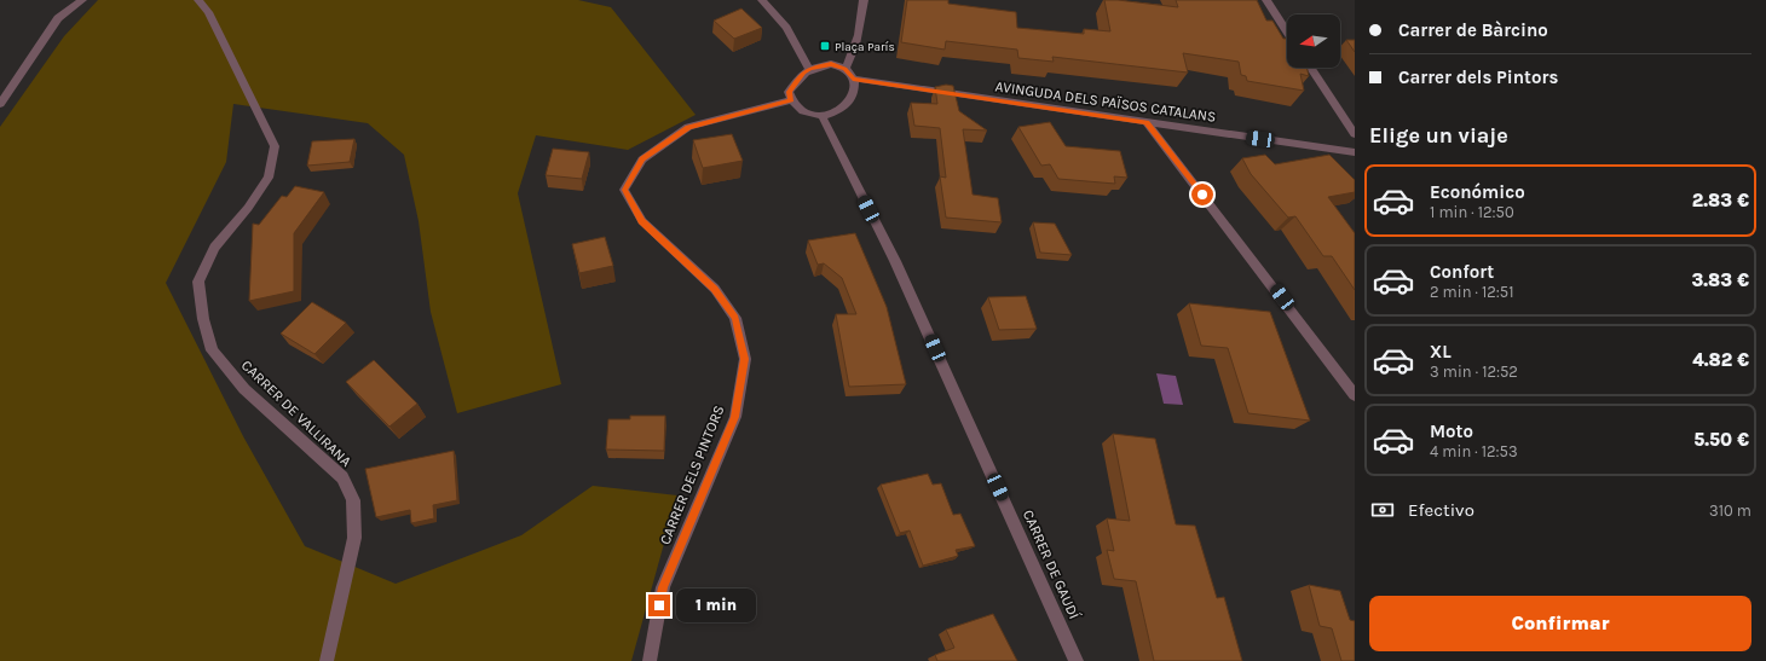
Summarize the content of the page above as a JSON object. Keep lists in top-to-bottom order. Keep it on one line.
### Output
{"streets":{"street":["AVINGUDA DELS PAÏSOS CATALANS","CARRER DE VALLIRANA","CARRER DELS PINTORS","CARRER DE GAUDÍ"]},"crossings":[["AVINGUDA DELS PAÏSOS CATALANS","CARRER DELS PINTORS"],["AVINGUDA DELS PAÏSOS CATALANS","CARRER DE GAUDÍ"],["CARRER DELS PINTORS","CARRER DE GAUDÍ"]],"places":{"transit":["Plaça París"]},"north":"left","page":{"banner":["Carrer de Bàrcino","Carrer dels Pintors"],"heading":"Elige un viaje","list":[{"name":"Económico","note":"1 min · 12:50","value":"2.83 €"},{"name":"Confort","note":"2 min · 12:51","value":"3.83 €"},{"name":"XL","note":"3 min · 12:52","value":"4.82 €"},{"name":"Moto","note":"4 min · 12:53","value":"5.50 €"}],"pay":["Efectivo","310 m"],"buttons":"Confirmar","bubble":"1 min"}}
